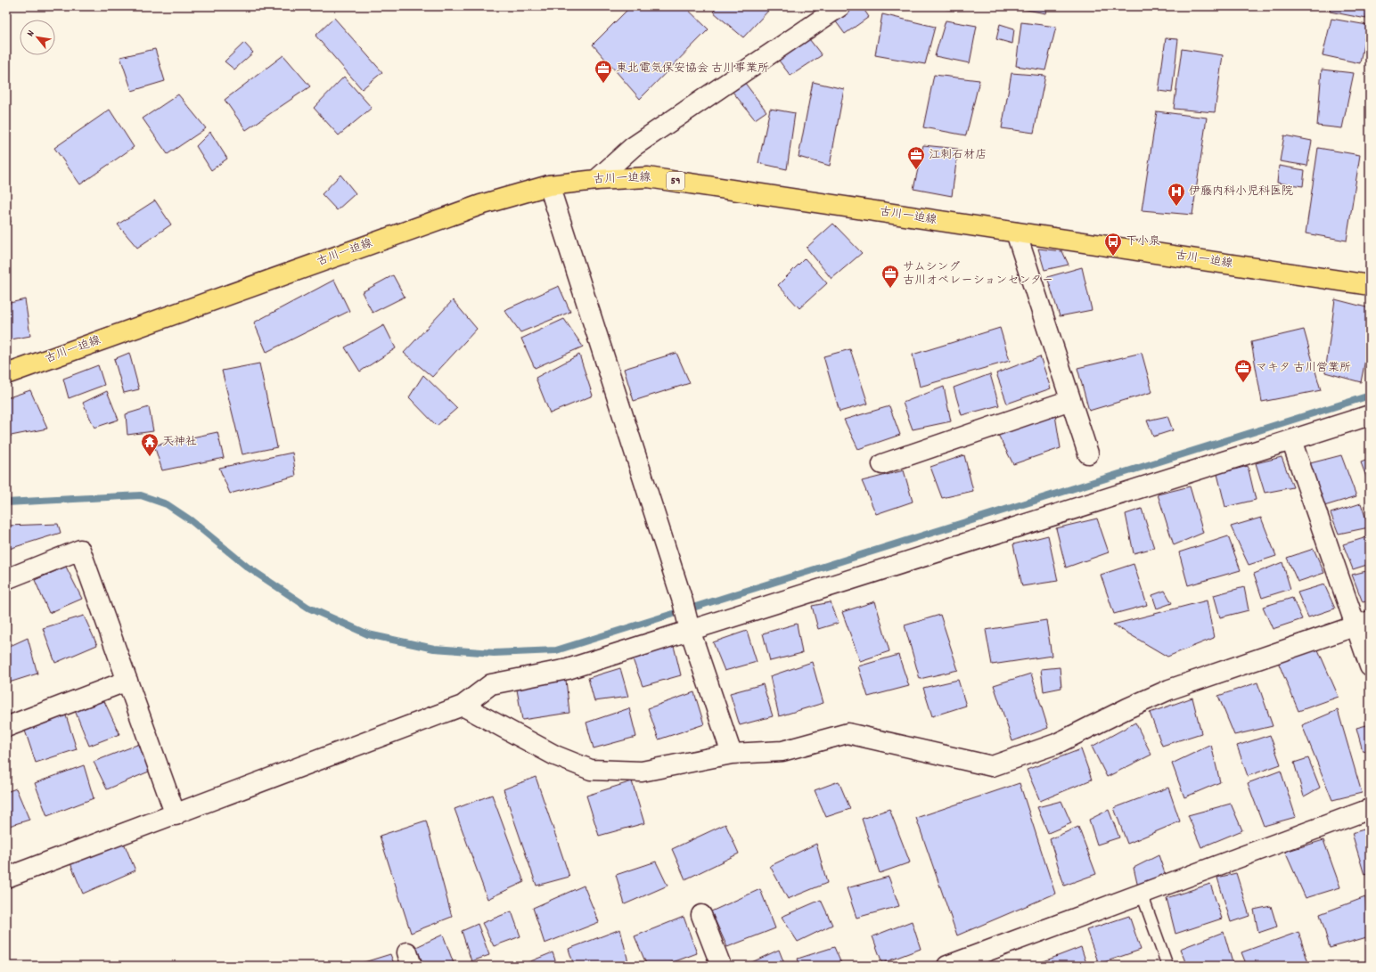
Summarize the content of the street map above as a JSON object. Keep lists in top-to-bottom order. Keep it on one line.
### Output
{"streets":{"main road":["古川一迫線","59"]},"places":{"office":["東北電気保安協会 古川事業所","江刺石材店","サムシング 古川オペレーションセンター","マキタ 古川営業所"],"hospital":["伊藤内科小児科医院"],"bus stop":["下小泉"],"temple":["天神社"]},"north":"top left"}
